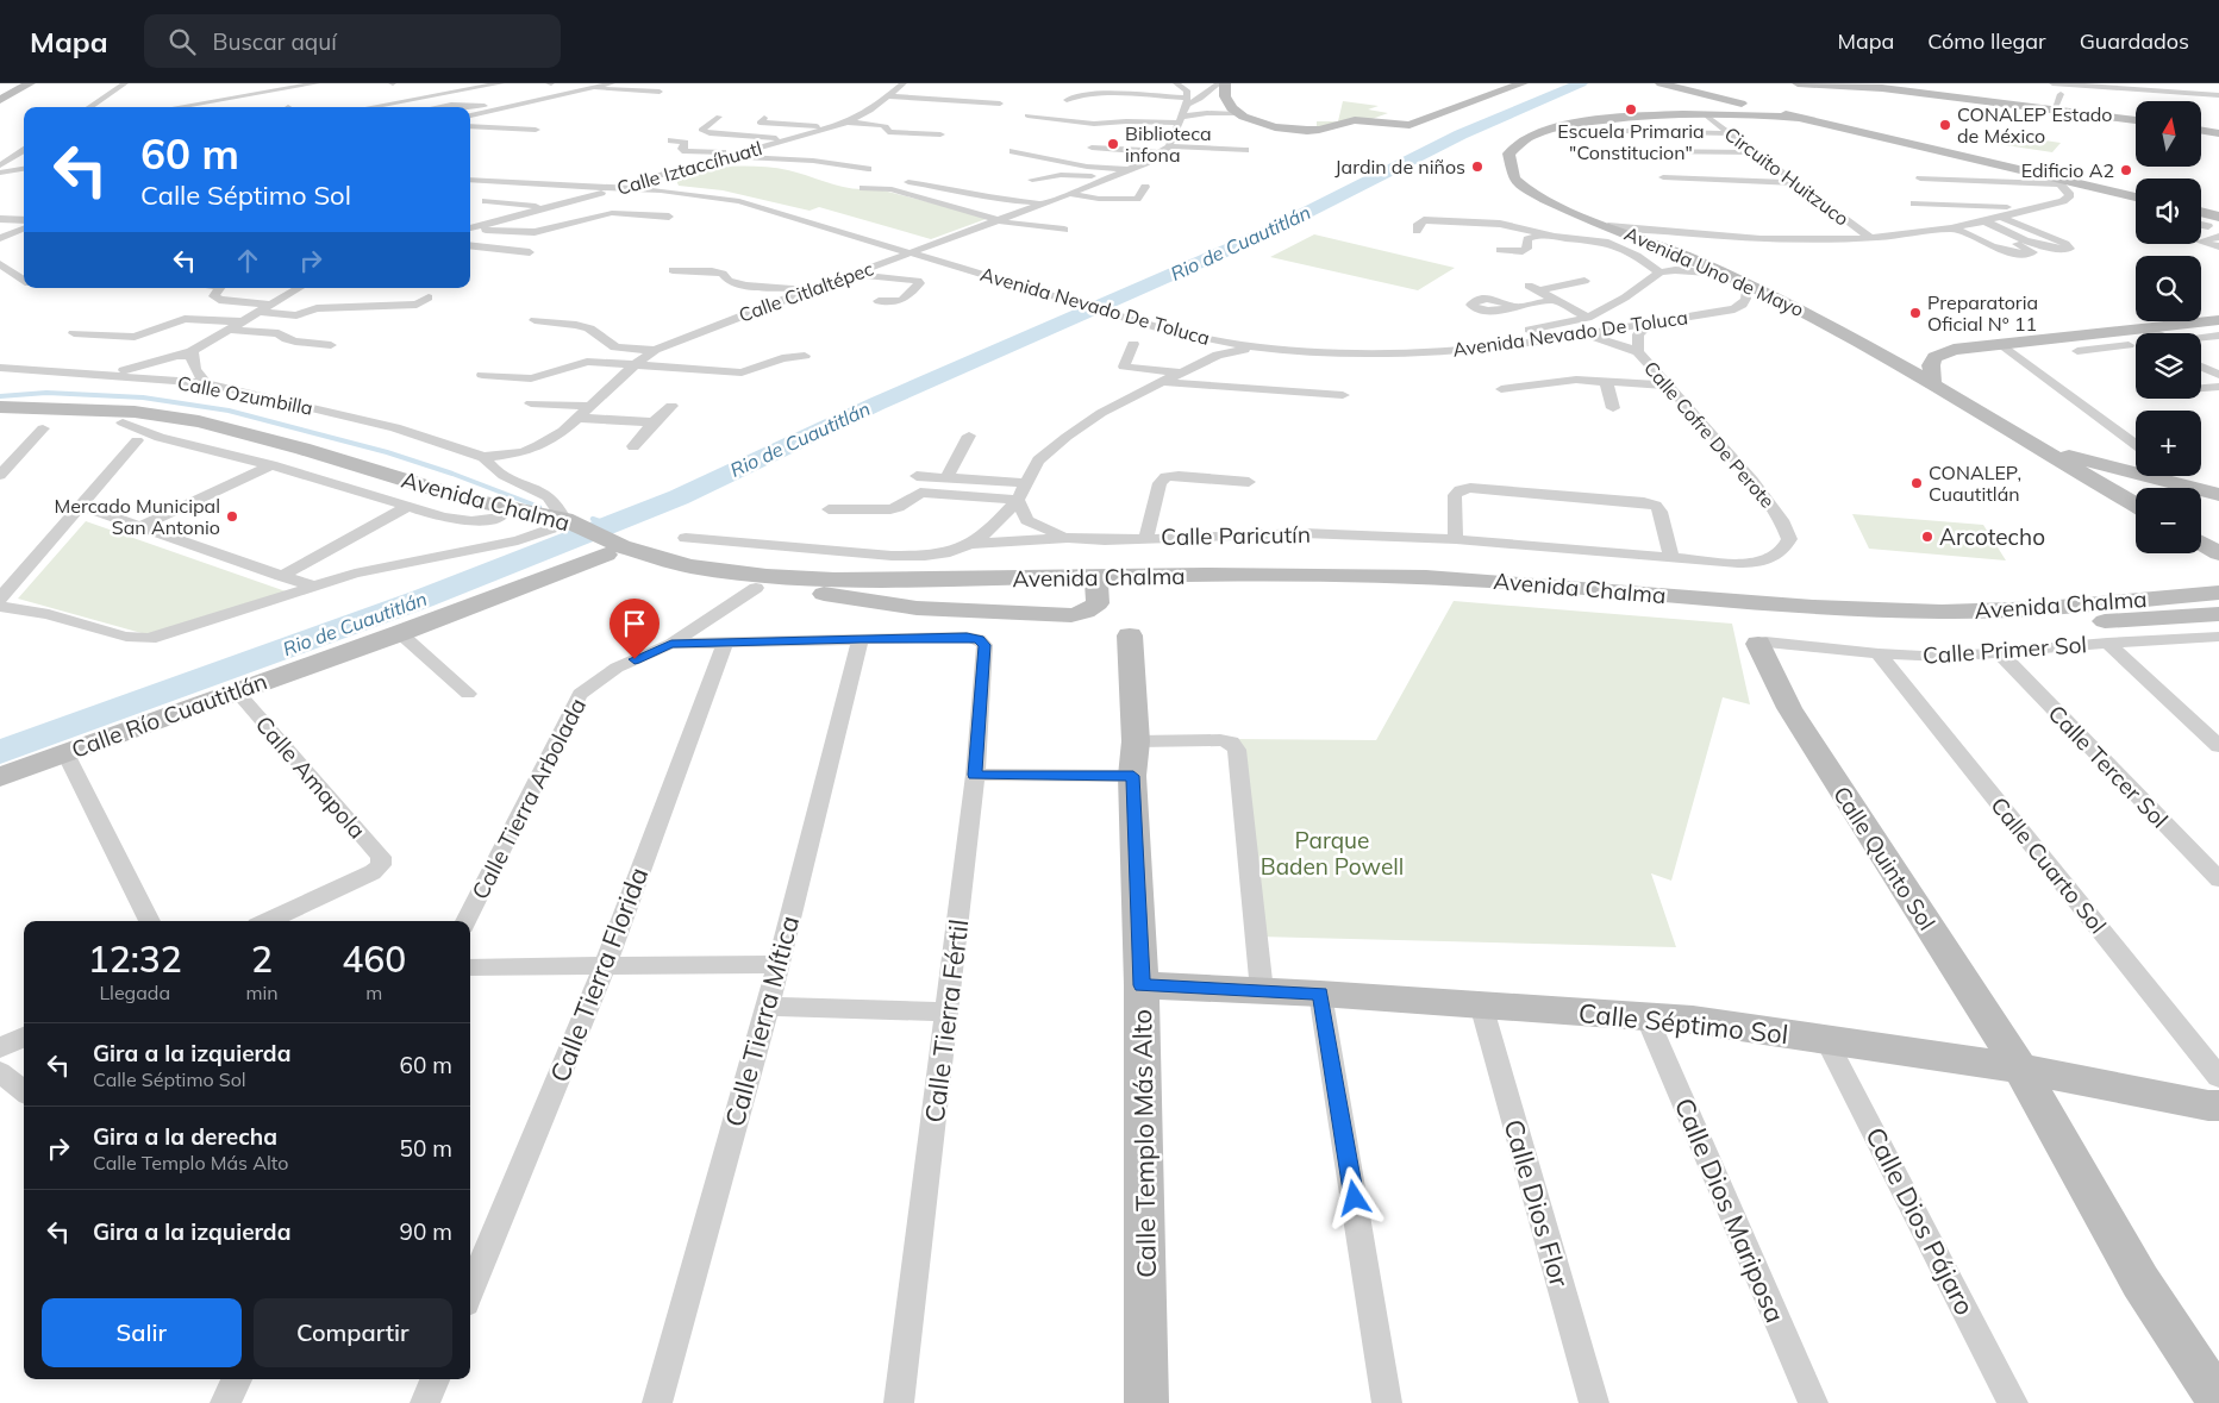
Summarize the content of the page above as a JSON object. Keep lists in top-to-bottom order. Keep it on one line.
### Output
{"streets":{"main road":["Avenida Uno de Mayo","Avenida Chalma","Calle Río Cuautitlán","Calle Quinto Sol","Calle Séptimo Sol","Calle Templo Más Alto"],"street":["Calle Iztaccíhuatl","Circuito Huitzuco","Calle Citlaltépec","Avenida Nevado De Toluca","Calle Ozumbilla","Calle Cofre De Perote","Calle Paricutín","Calle Primer Sol","Calle Tercer Sol","Calle Amapola","Calle Tierra Arbolada","Calle Cuarto Sol","Calle Tierra Florida","Calle Tierra Mítica","Calle Tierra Fértil","Calle Dios Flor","Calle Dios Mariposa","Calle Dios Pájaro"]},"crossings":[["Calle Iztaccíhuatl","Avenida Nevado De Toluca"],["Circuito Huitzuco","Avenida Uno de Mayo"],["Avenida Uno de Mayo","Avenida Nevado De Toluca"],["Calle Citlaltépec","Avenida Nevado De Toluca"],["Calle Citlaltépec","Calle Ozumbilla"],["Avenida Nevado De Toluca","Calle Cofre De Perote"],["Calle Cofre De Perote","Calle Paricutín"],["Avenida Chalma","Calle Primer Sol"],["Avenida Chalma","Calle Río Cuautitlán"],["Avenida Chalma","Calle Tierra Arbolada"],["Calle Primer Sol","Calle Tercer Sol"],["Calle Primer Sol","Calle Quinto Sol"],["Calle Primer Sol","Calle Cuarto Sol"],["Calle Río Cuautitlán","Calle Amapola"],["Calle Quinto Sol","Calle Séptimo Sol"],["Calle Cuarto Sol","Calle Séptimo Sol"],["Calle Tierra Mítica","Calle Tierra Fértil"],["Calle Séptimo Sol","Calle Templo Más Alto"],["Calle Séptimo Sol","Calle Dios Flor"],["Calle Séptimo Sol","Calle Dios Mariposa"],["Calle Séptimo Sol","Calle Dios Pájaro"]],"water":["Rio de Cuautitlán"],"parks":["Parque Baden Powell"],"places":["Escuela Primaria \"Constitucion\"","CONALEP Estado de México","Biblioteca infona","Jardin de niños","Edificio A2","Preparatoria Oficial N° 11","CONALEP, Cuautitlán","Mercado Municipal San Antonio","Arcotecho"],"north":"top","page":{"header":"Mapa","search":"Buscar aquí","nav":["Mapa","Cómo llegar","Guardados"],"map_buttons":["+","−"],"turn":["60 m","Calle Séptimo Sol"],"eta":["12:32","Llegada","2","min","460","m"],"list":[{"name":"Gira a la izquierda","note":"Calle Séptimo Sol","value":"60 m"},{"name":"Gira a la derecha","note":"Calle Templo Más Alto","value":"50 m"},{"name":"Gira a la izquierda","value":"90 m"}],"buttons":["Salir","Compartir"]}}
